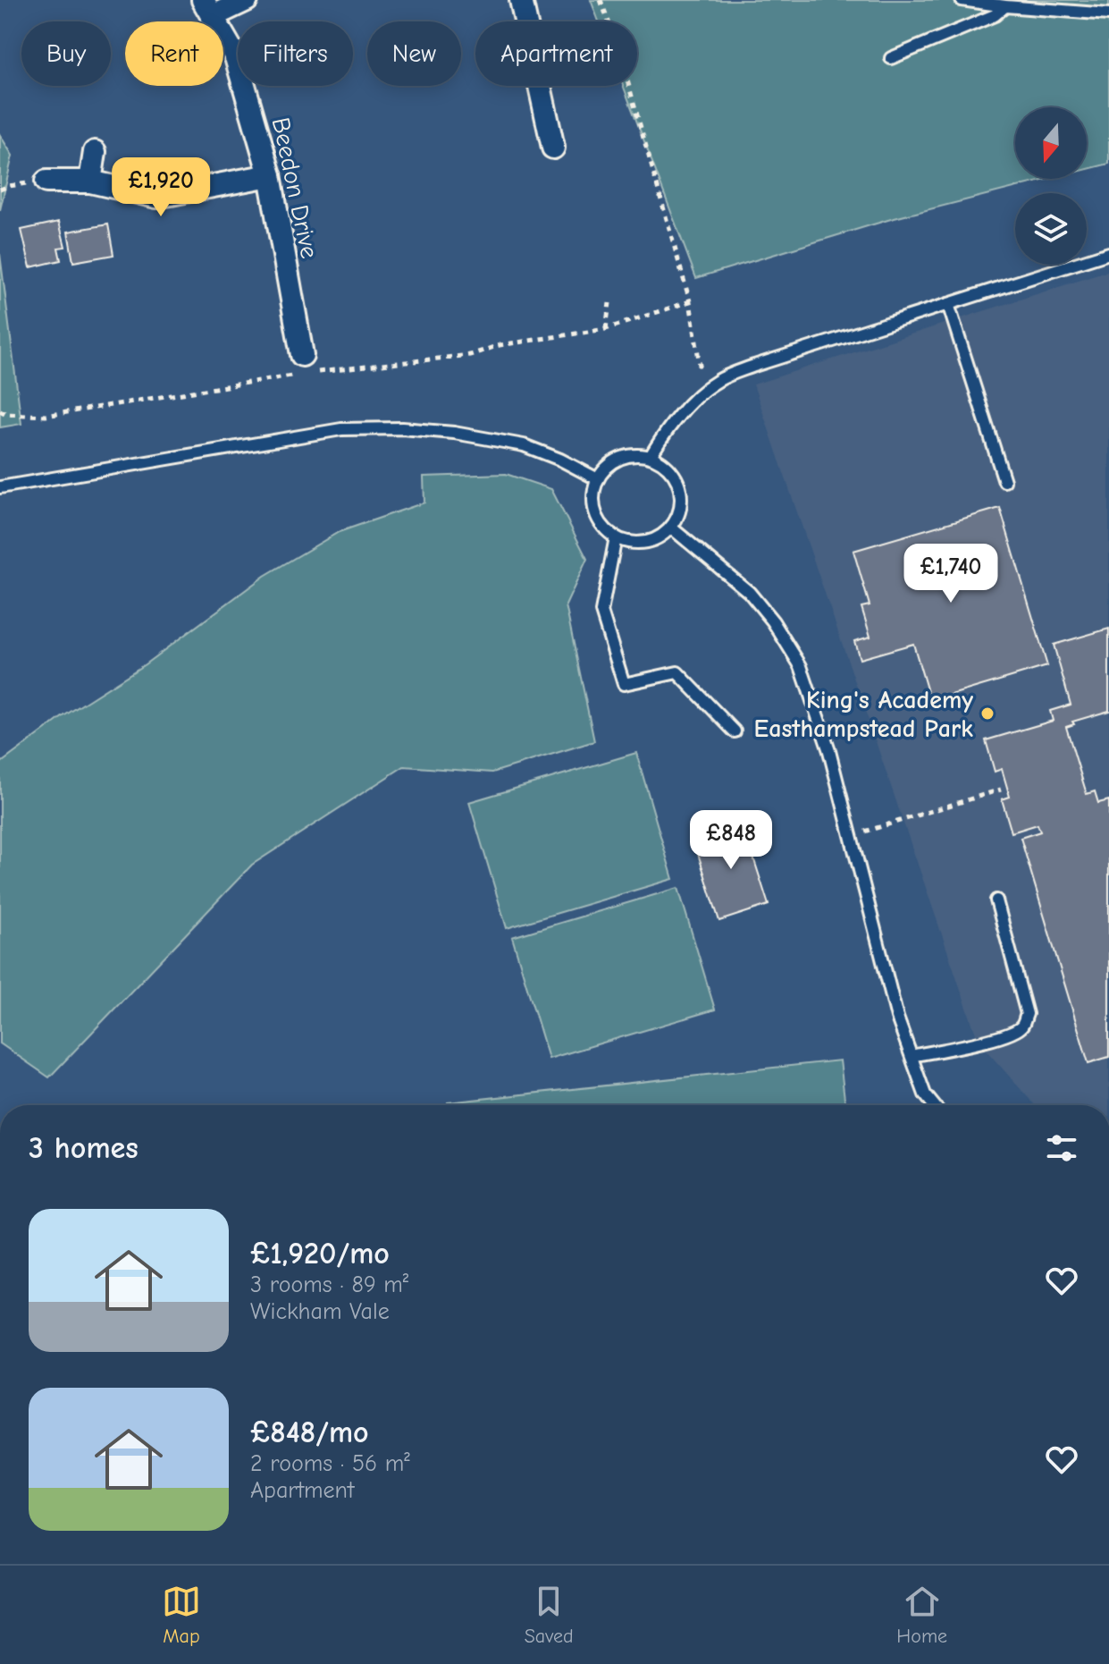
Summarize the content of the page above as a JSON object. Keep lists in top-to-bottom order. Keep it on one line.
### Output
{"streets":{"street":["Beedon Drive"]},"places":["King's Academy Easthampstead Park"],"north":"bottom","page":{"chip":["Buy","Rent","Filters","New","Apartment"],"price":["£1,920","£1,740","£848"],"heading":"3 homes","list":[{"name":"£1,920/mo","note":"3 rooms · 89 m² · Wickham Vale"},{"name":"£848/mo","note":"2 rooms · 56 m² · Apartment"}],"tabs":["Map","Saved","Home"]}}
